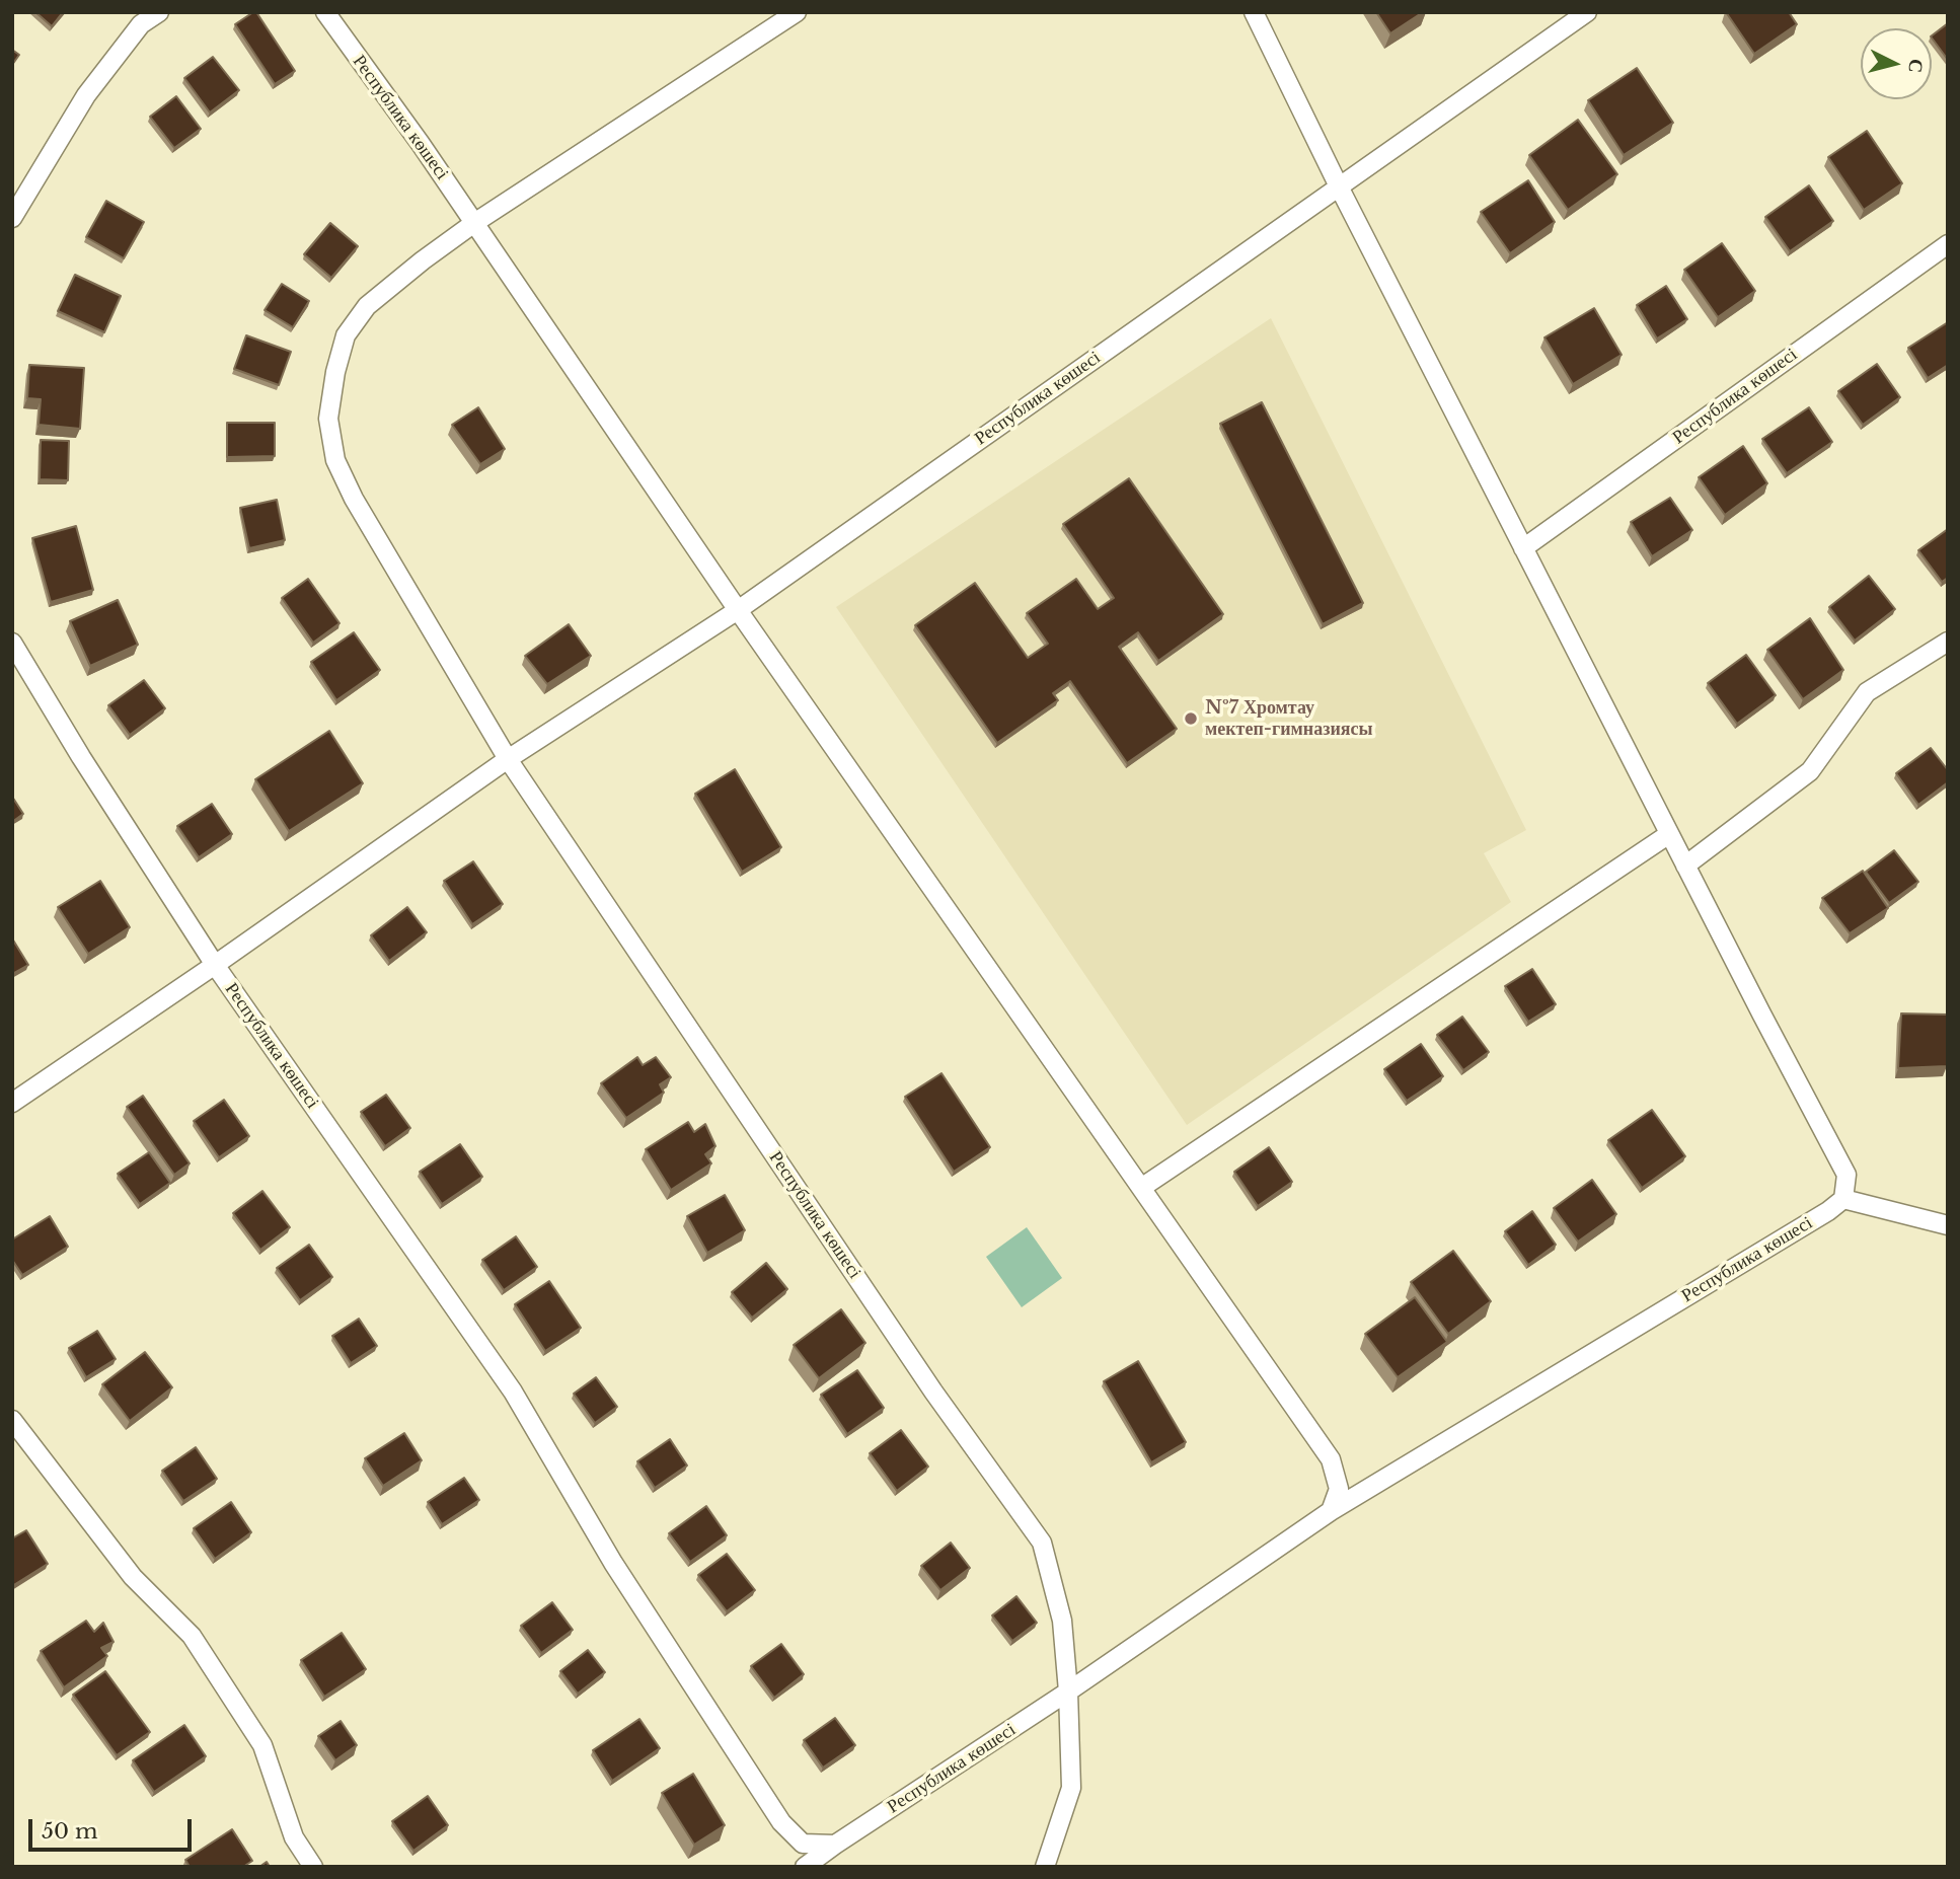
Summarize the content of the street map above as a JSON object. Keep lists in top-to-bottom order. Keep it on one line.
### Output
{"streets":{"street":["Республика көшесі"]},"places":["№7 Хромтау мектеп-гимназиясы"],"scale_bar":"50 m","north":"right"}
